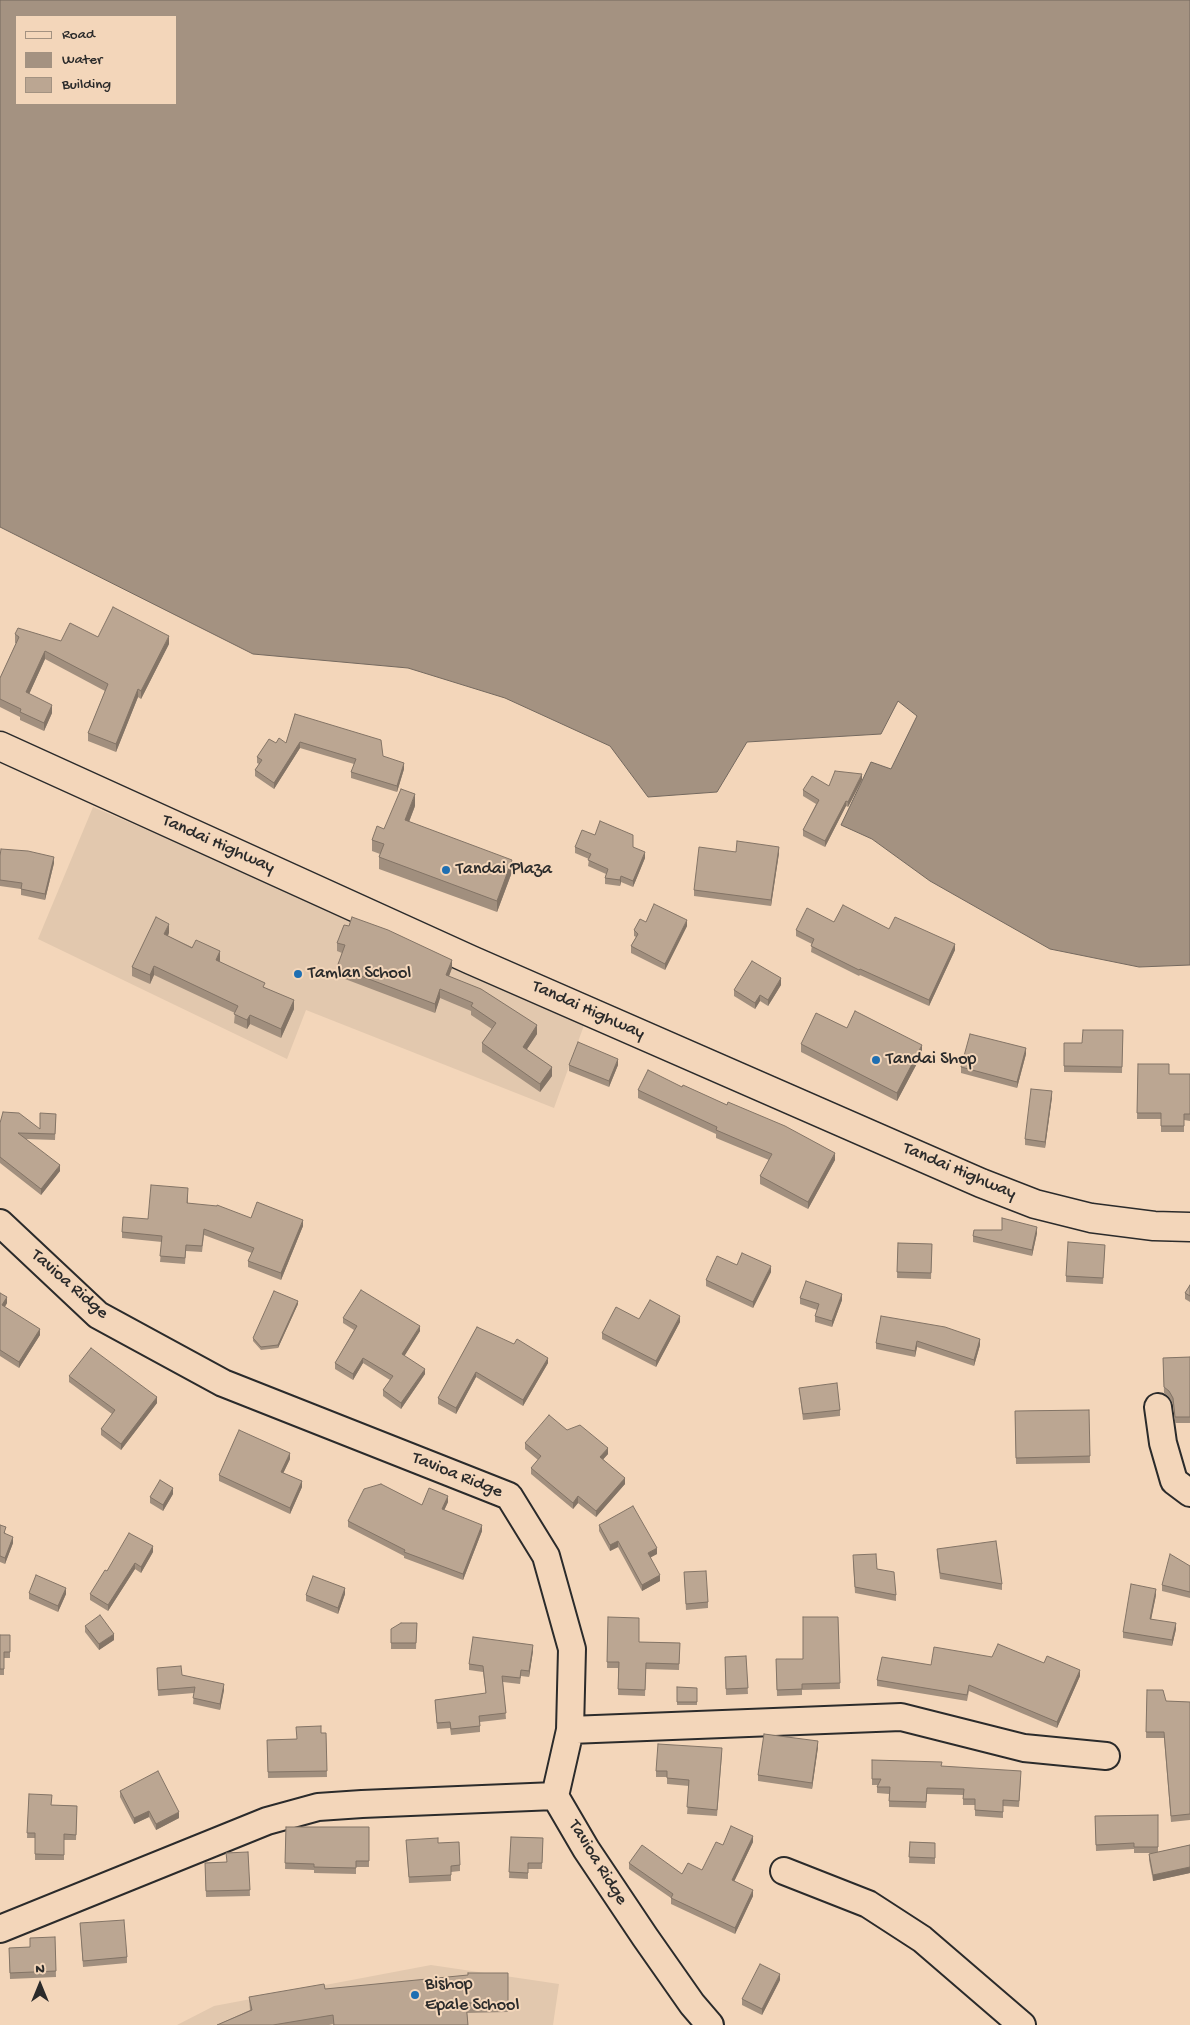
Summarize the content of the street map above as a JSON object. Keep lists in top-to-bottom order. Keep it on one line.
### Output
{"streets":{"main road":["Tandai Highway"],"street":["Tavioa Ridge"]},"places":["Tandai Plaza","Tamlan School","Tandai Shop","Bishop Epale School"],"legend":["Road","Water","Building"],"north":"top"}
